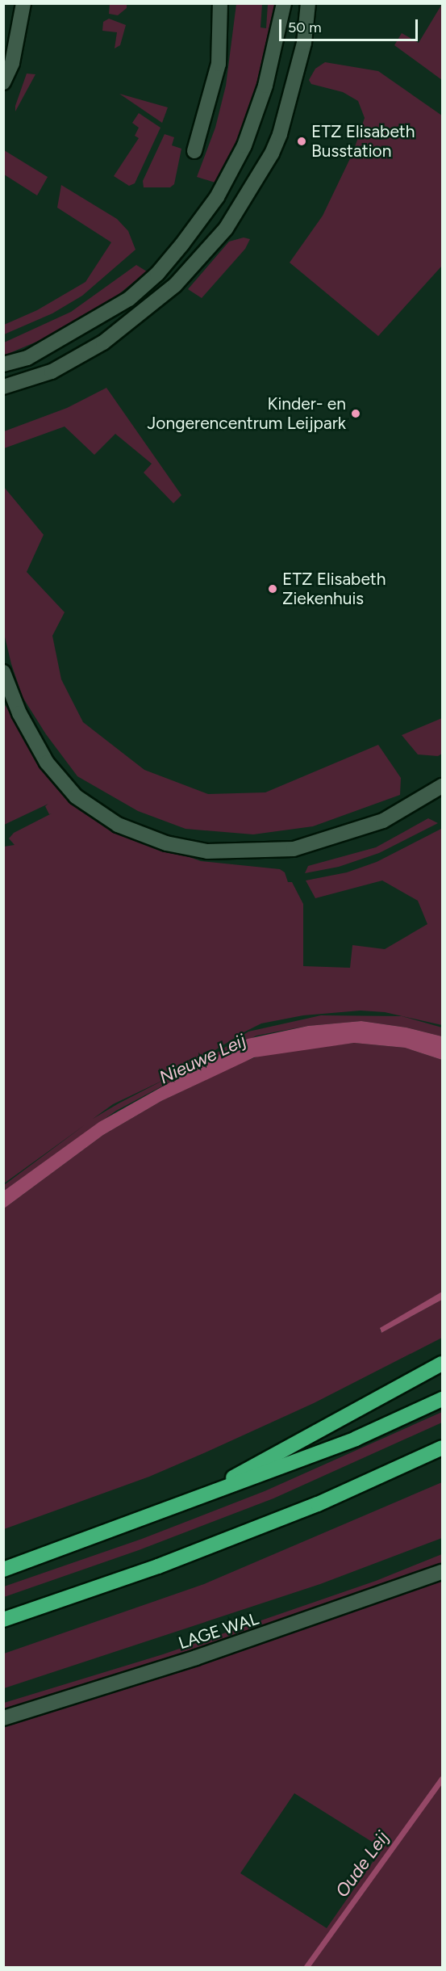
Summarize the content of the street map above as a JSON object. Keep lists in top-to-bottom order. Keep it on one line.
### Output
{"streets":{"street":["LAGE WAL"]},"water":["Nieuwe Leij","Oude Leij"],"places":["ETZ Elisabeth Busstation","Kinder- en Jongerencentrum Leijpark","ETZ Elisabeth Ziekenhuis"],"scale_bar":"50 m"}
